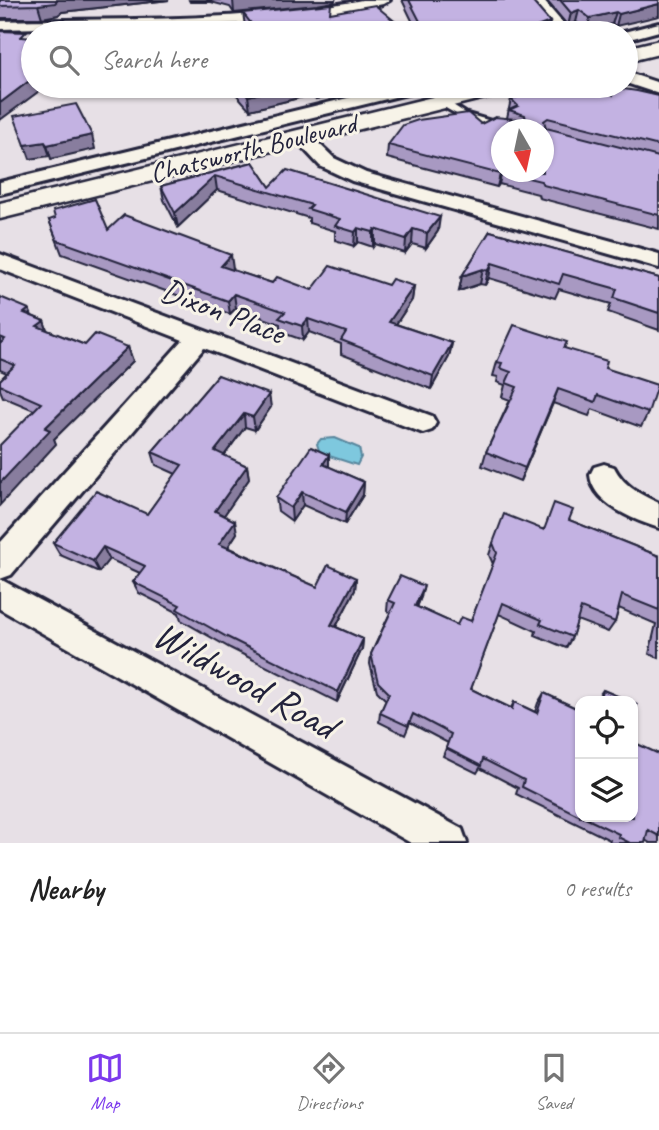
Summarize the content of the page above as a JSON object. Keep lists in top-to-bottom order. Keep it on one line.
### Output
{"streets":{"main road":["Chatsworth Boulevard"],"street":["Dixon Place","Wildwood Road"]},"north":"bottom","page":{"search":"Search here","heading":["Nearby","0 results"],"nav":["Map","Directions","Saved"]}}
